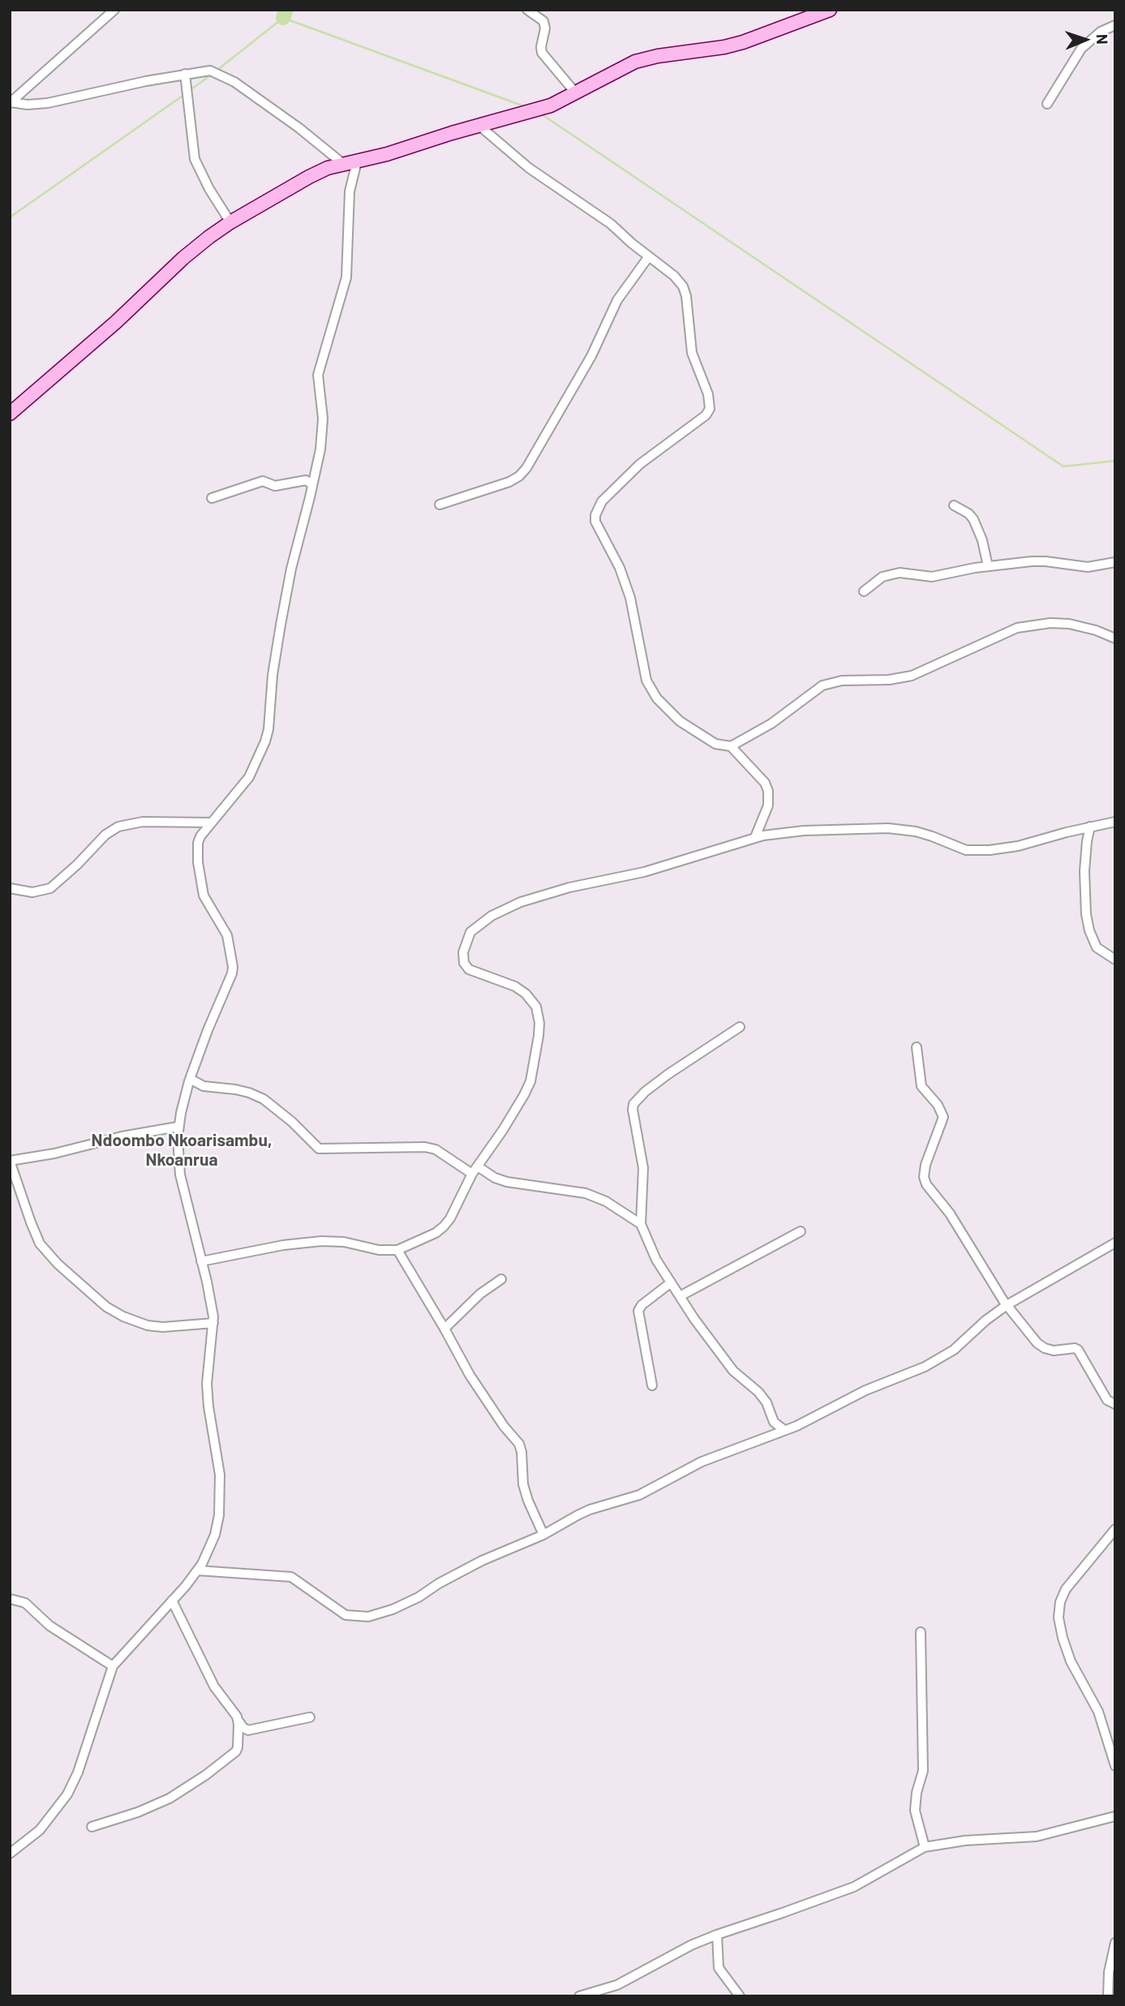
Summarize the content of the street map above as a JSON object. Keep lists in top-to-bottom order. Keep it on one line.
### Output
{"districts":["Ndoombo Nkoarisambu, Nkoanrua"],"north":"right"}
